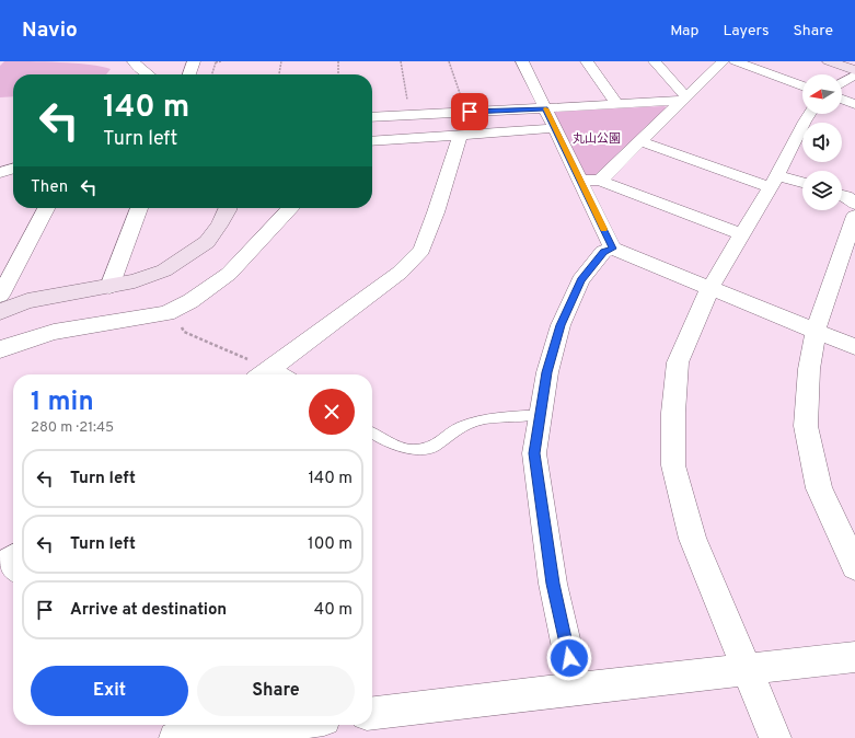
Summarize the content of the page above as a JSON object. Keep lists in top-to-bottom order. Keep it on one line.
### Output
{"parks":["丸山公園"],"north":"left","page":{"header":"Navio","nav":["Map","Layers","Share"],"turn":["140 m","Turn left"],"then":"Then","heading":["1 min","280 m · 21:45"],"list":[{"name":"Turn left","value":"140 m"},{"name":"Turn left","value":"100 m"},{"name":"Arrive at destination","value":"40 m"}],"buttons":["Exit","Share"]}}
